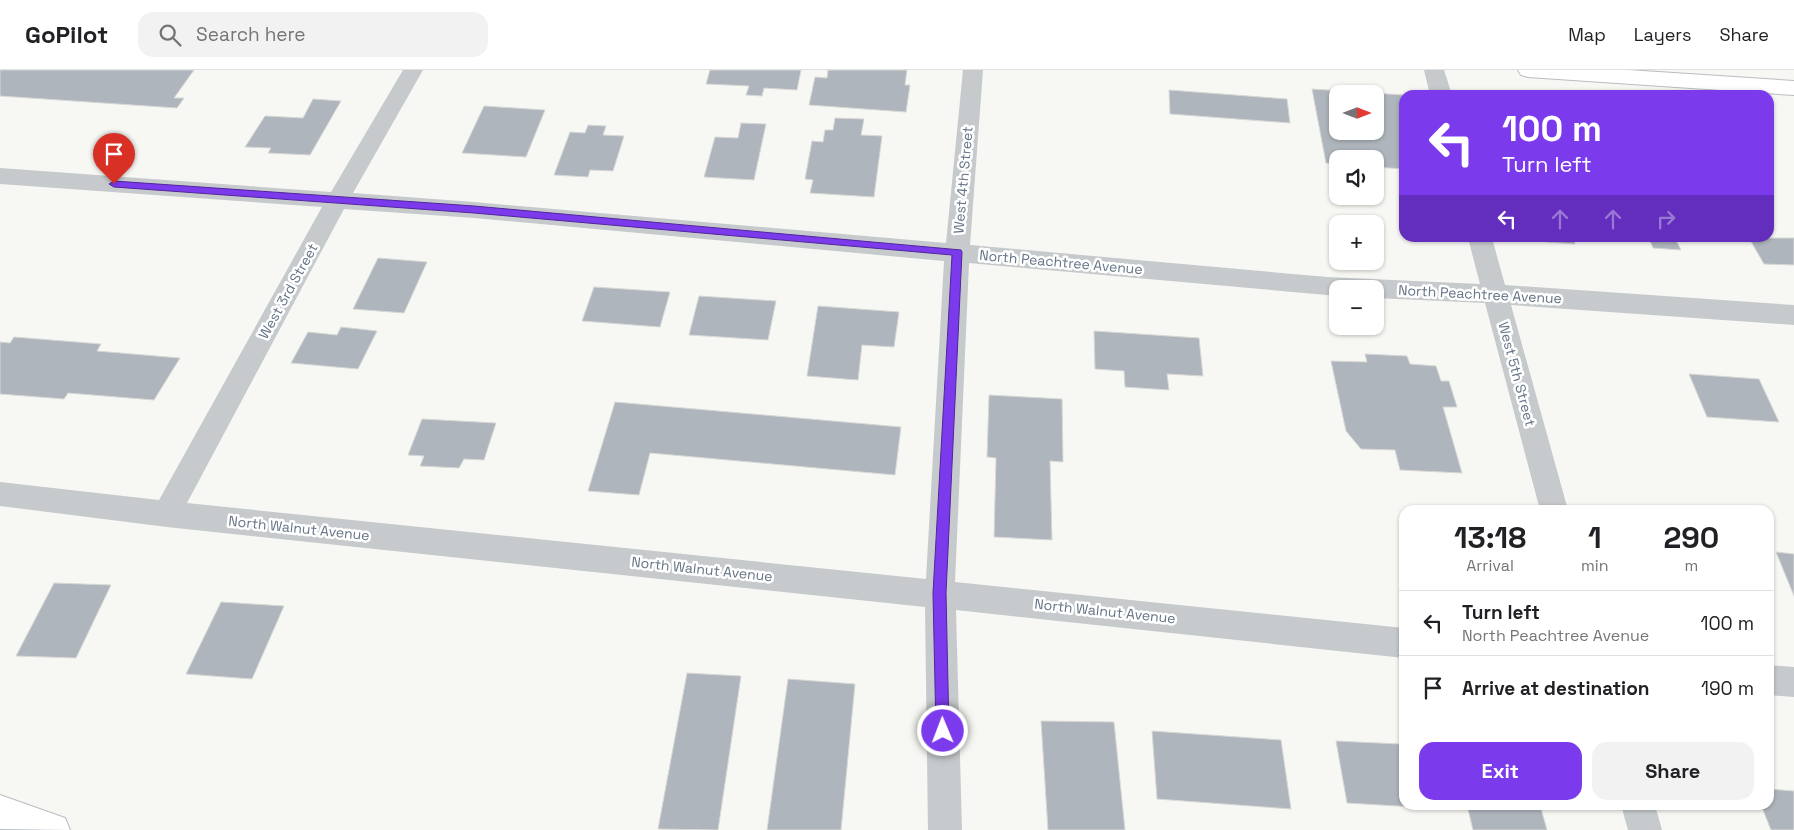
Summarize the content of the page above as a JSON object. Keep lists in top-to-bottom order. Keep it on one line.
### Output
{"streets":{"street":["West 4th Street","North Peachtree Avenue","West 3rd Street","West 5th Street","North Walnut Avenue"]},"crossings":[["West 4th Street","North Peachtree Avenue"],["West 4th Street","North Walnut Avenue"],["North Peachtree Avenue","West 3rd Street"],["North Peachtree Avenue","West 5th Street"],["West 3rd Street","North Walnut Avenue"]],"north":"right","page":{"header":"GoPilot","search":"Search here","nav":["Map","Layers","Share"],"map_buttons":["+","−"],"turn":["100 m","Turn left"],"eta":["13:18","Arrival","1","min","290","m"],"list":[{"name":"Turn left","note":"North Peachtree Avenue","value":"100 m"},{"name":"Arrive at destination","value":"190 m"}],"buttons":["Exit","Share"]}}
